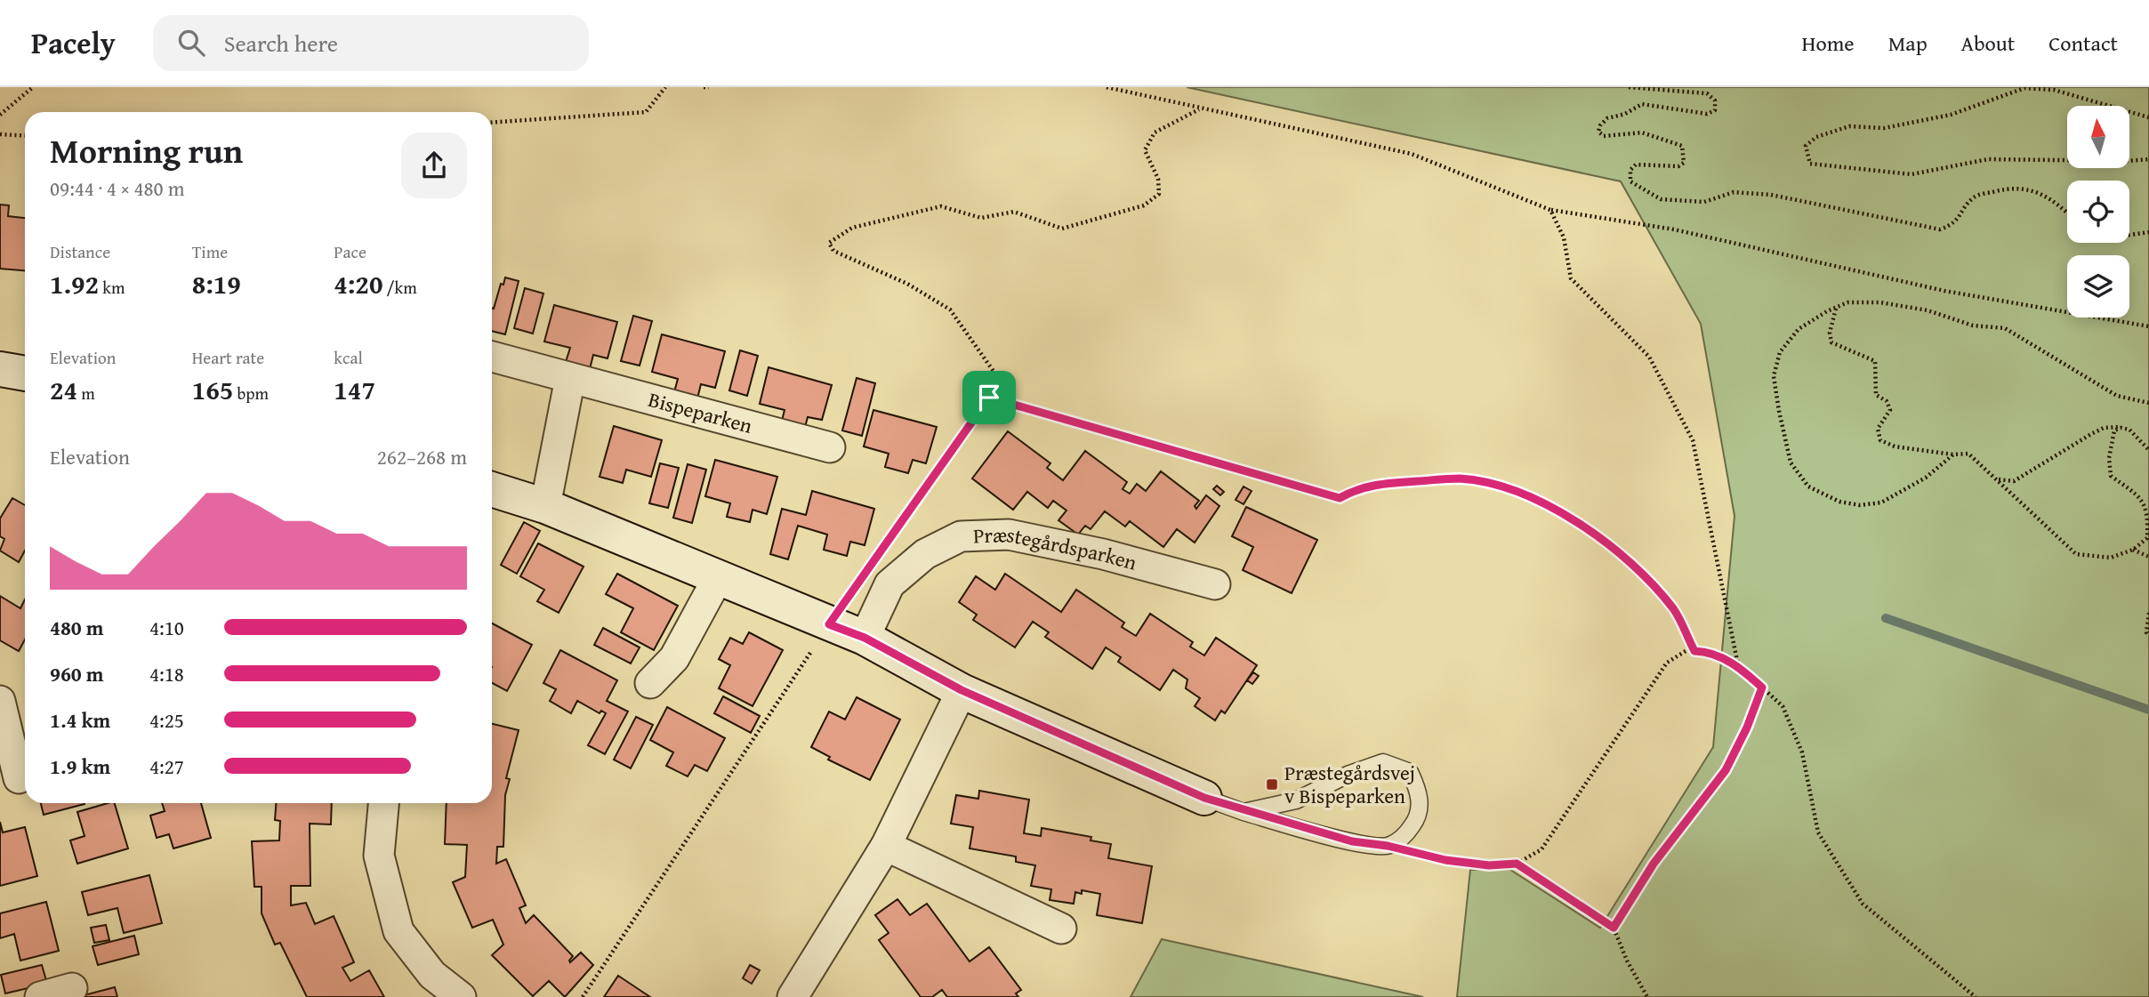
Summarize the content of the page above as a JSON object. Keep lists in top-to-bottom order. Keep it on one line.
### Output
{"streets":{"street":["Bispeparken","Præstegårdsparken"]},"places":{"transit":["Præstegårdsvej v Bispeparken"]},"north":"top","page":{"header":"Pacely","search":"Search here","nav":["Home","Map","About","Contact"],"heading":["Morning run","09:44 · 4 × 480 m"],"stats":[["Distance","1.92 km"],["Time","8:19"],["Pace","4:20 /km"],["Elevation","24 m"],["Heart rate","165 bpm"],["kcal","147"]],"chart":["Elevation","262–268 m"],"list":[{"name":"480 m","note":"4:10"},{"name":"960 m","note":"4:18"},{"name":"1.4 km","note":"4:25"},{"name":"1.9 km","note":"4:27"}]}}
